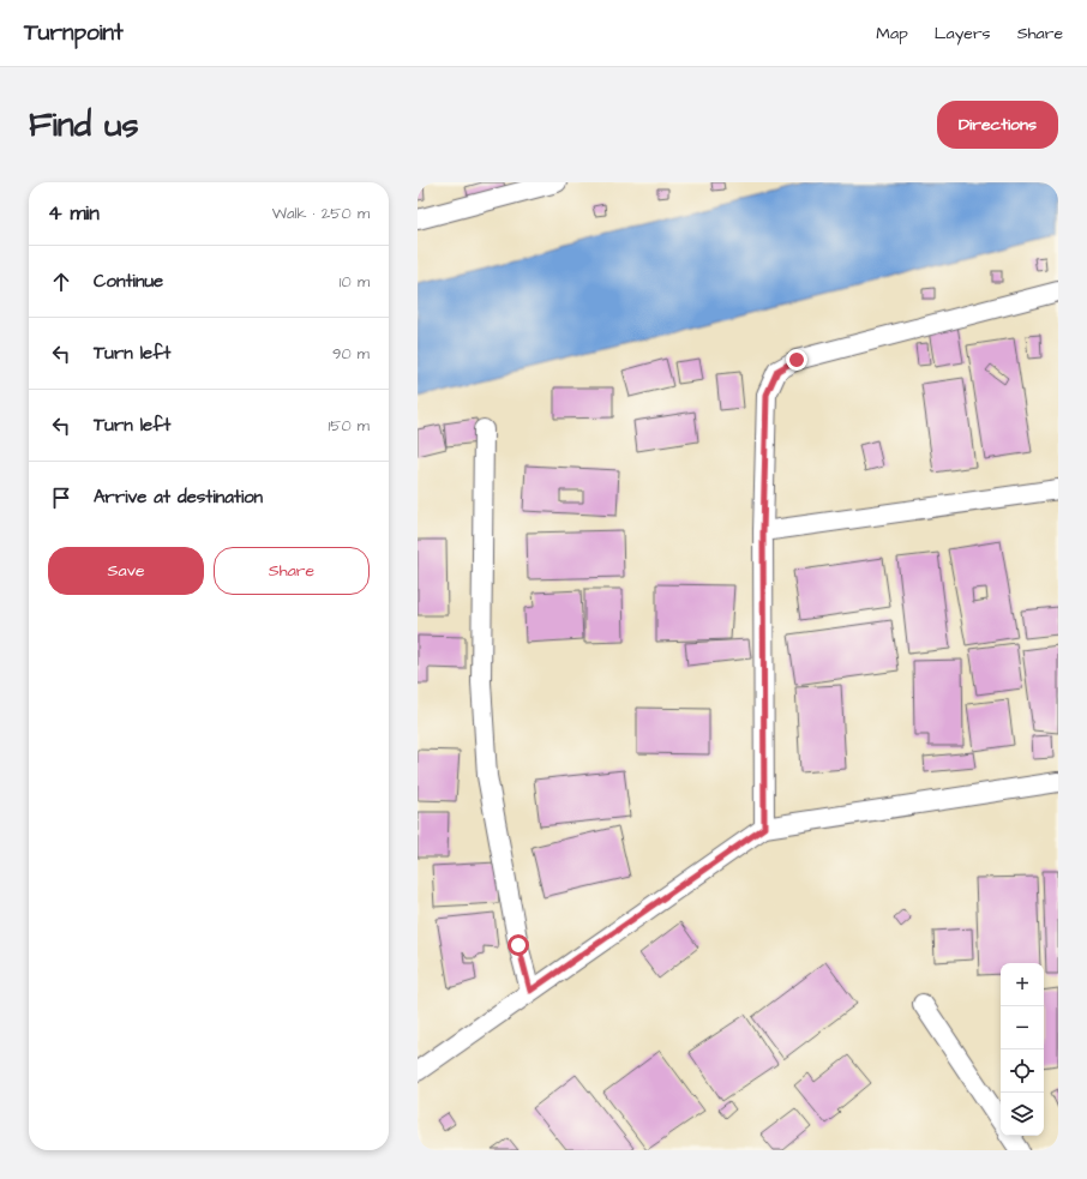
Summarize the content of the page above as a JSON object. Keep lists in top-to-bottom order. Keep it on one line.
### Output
{"page":{"header":"Turnpoint","nav":["Map","Layers","Share"],"buttons":["Directions",["Save","Share"]],"title":"Find us","heading":["4 min","Walk · 250 m"],"list":[["Continue","10 m"],["Turn left","90 m"],["Turn left","150 m"],"Arrive at destination"],"map_buttons":["+","−"]}}
